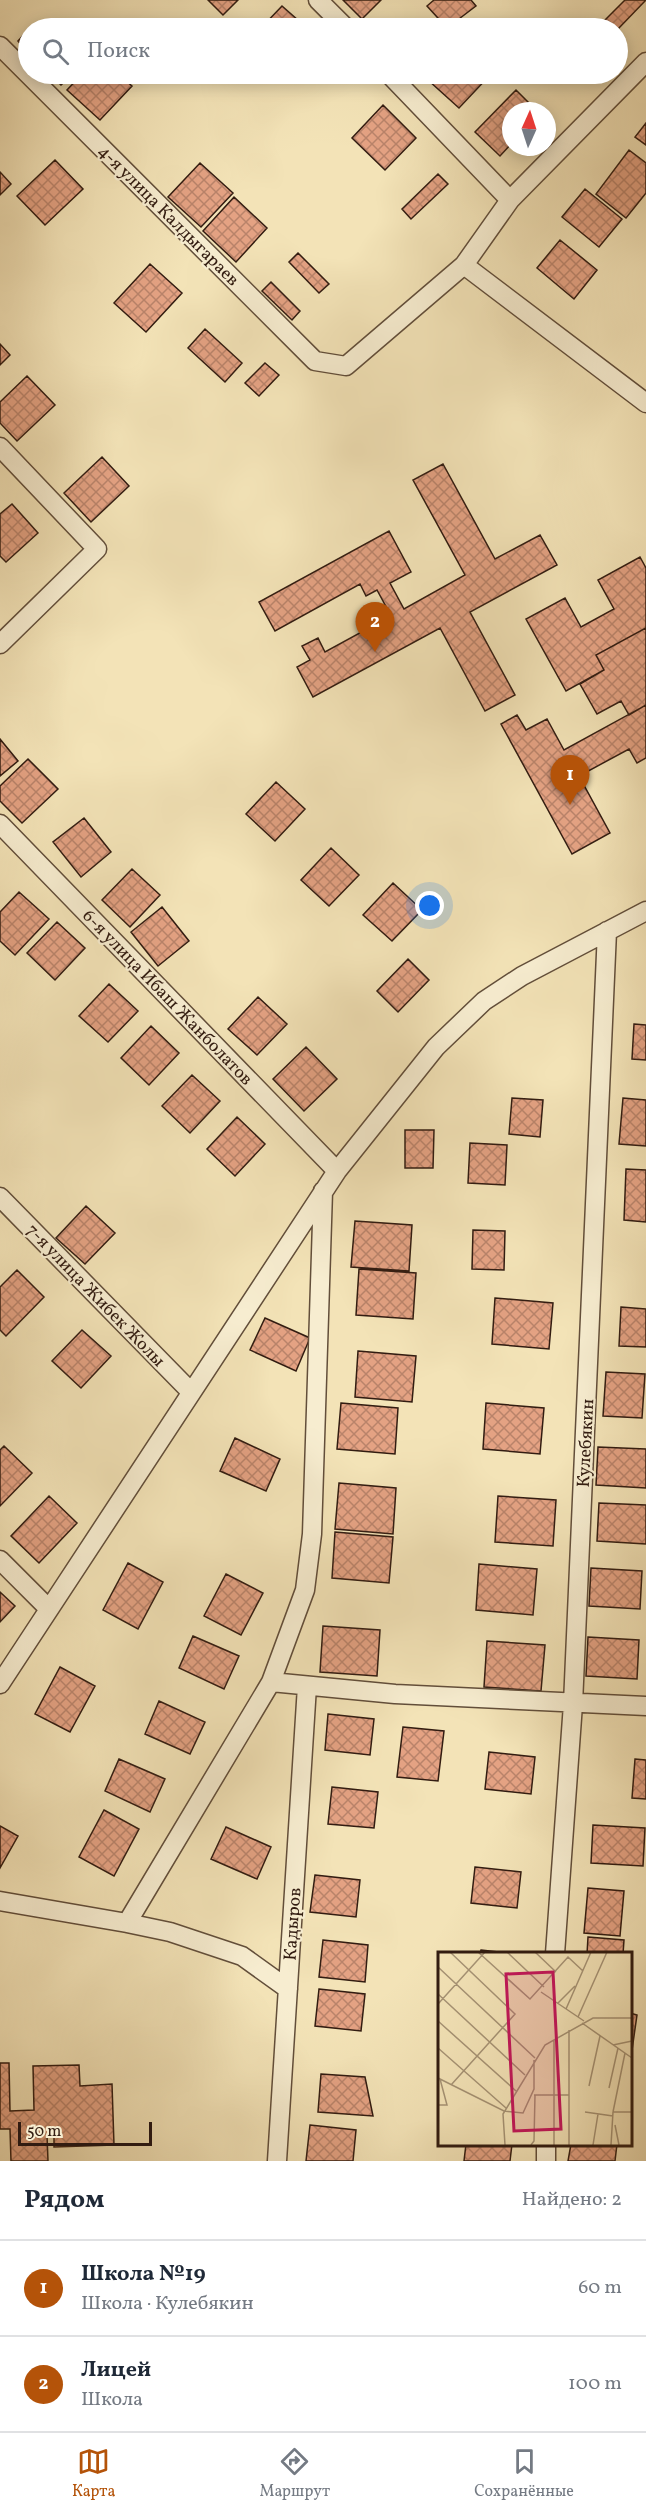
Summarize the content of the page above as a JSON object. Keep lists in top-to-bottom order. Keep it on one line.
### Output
{"streets":{"street":["4-я улица Калдыгараев","6-я улица Ибаш Жанболатов","7-я улица Жибек Жолы","Кулебякин","Кадыров"]},"scale_bar":"50 m","north":"top","page":{"search":"Поиск","pins":["2","1"],"scale":"50 m","heading":["Рядом","Найдено: 2"],"list":[{"mark":"1","name":"Школа №19","note":"Школа · Кулебякин","value":"60 m"},{"mark":"2","name":"Лицей","note":"Школа","value":"100 m"}],"nav":["Карта","Маршрут","Сохранённые"]}}
